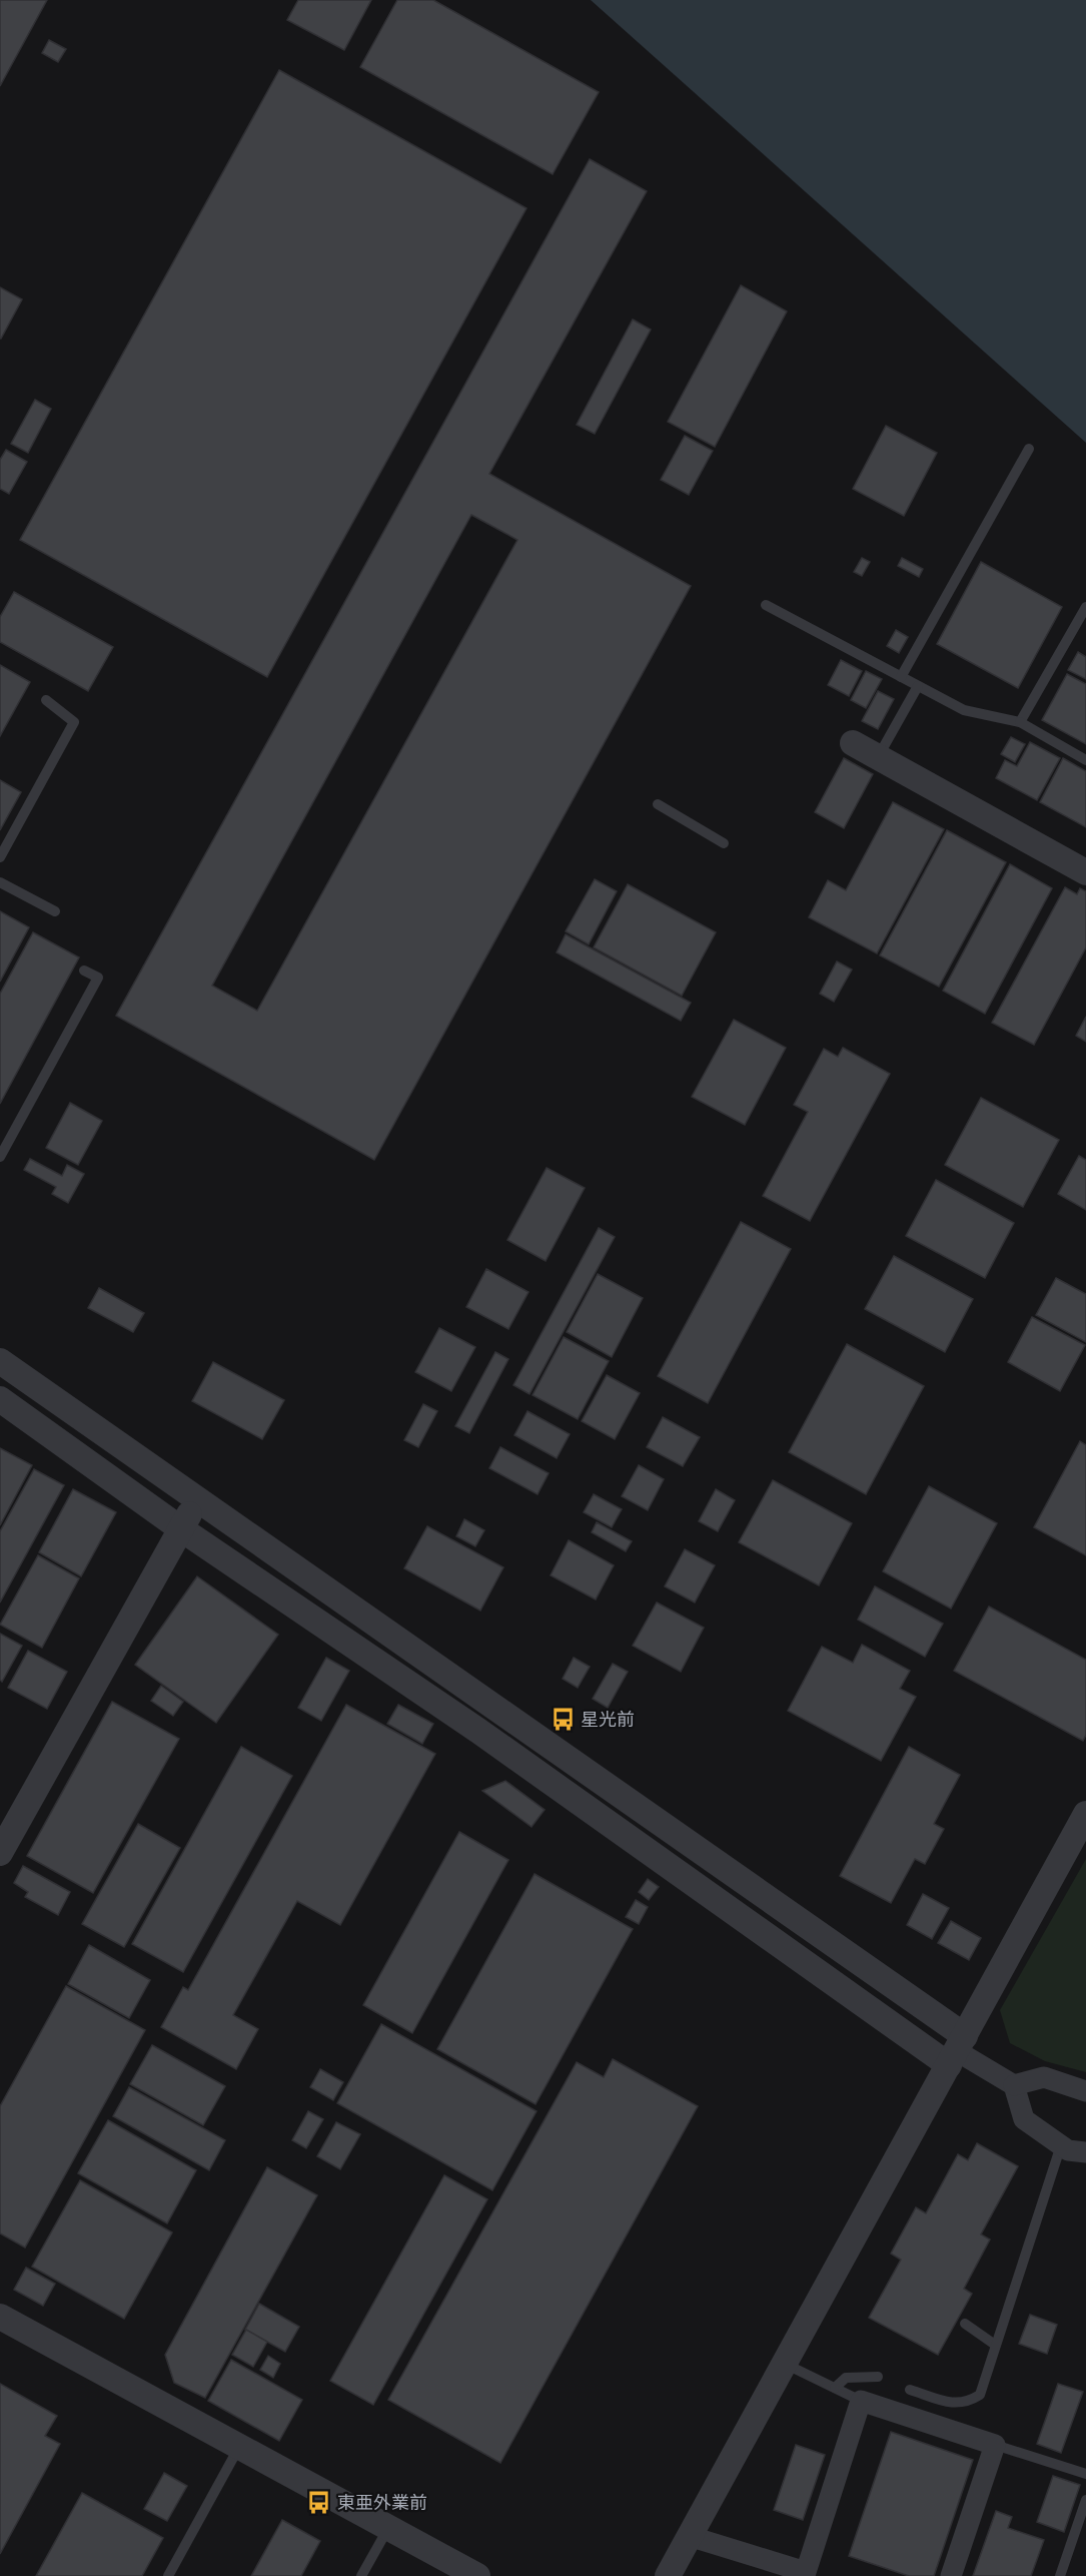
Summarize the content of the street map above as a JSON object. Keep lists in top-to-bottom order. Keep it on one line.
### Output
{"places":{"bus stop":["星光前","東亜外業前"]}}
